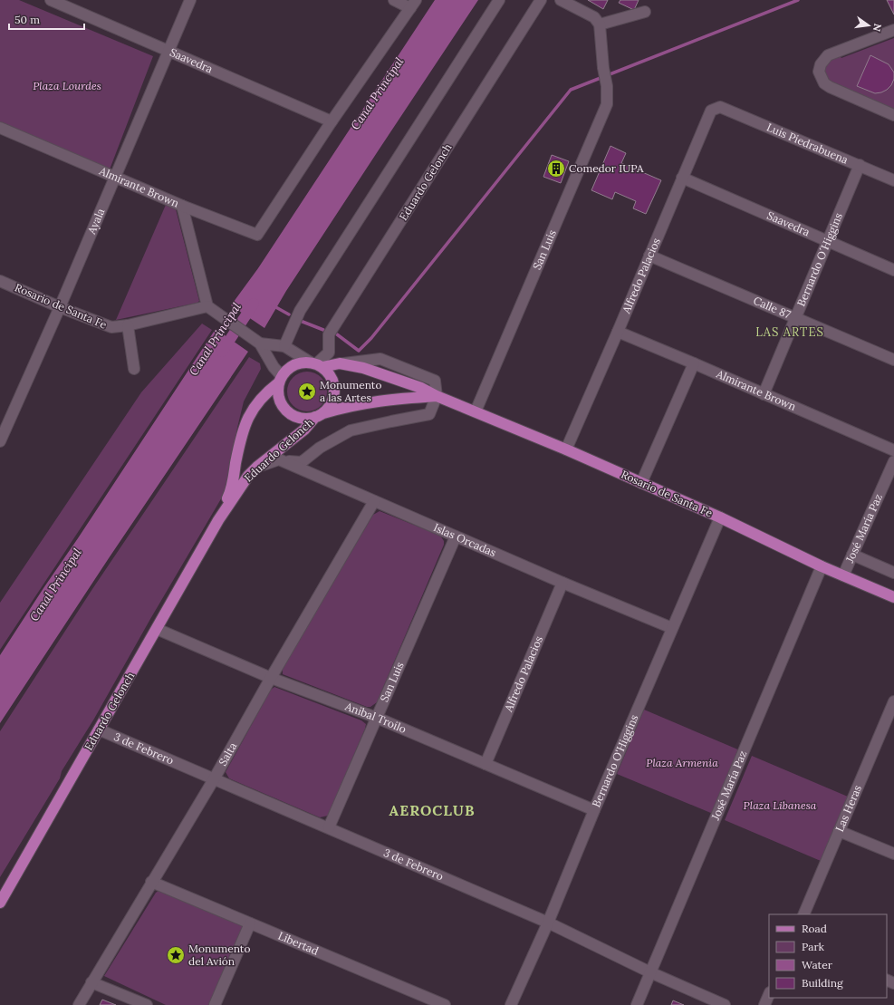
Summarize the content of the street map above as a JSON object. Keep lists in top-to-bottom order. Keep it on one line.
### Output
{"streets":{"main road":["Eduardo Gelonch","Rosario de Santa Fe"],"street":["Saavedra","Luis Piedrabuena","Almirante Brown","Ayala","San Luis","Bernardo O´Higgins","Alfredo Palacios","Calle 87","José María Paz","Islas Orcadas","Anibal Troilo","3 de Febrero","Salta","Bernardo O'Higgins","Las Heras","Libertad"]},"crossings":[["Saavedra","Ayala"],["Saavedra","Bernardo O´Higgins"],["Saavedra","Alfredo Palacios"],["Luis Piedrabuena","Bernardo O´Higgins"],["Luis Piedrabuena","Alfredo Palacios"],["Eduardo Gelonch","Rosario de Santa Fe"],["Eduardo Gelonch","Anibal Troilo"],["Eduardo Gelonch","3 de Febrero"],["Almirante Brown","Ayala"],["Almirante Brown","Bernardo O´Higgins"],["Almirante Brown","Alfredo Palacios"],["Almirante Brown","Rosario de Santa Fe"],["Ayala","Rosario de Santa Fe"],["San Luis","Rosario de Santa Fe"],["San Luis","Islas Orcadas"],["San Luis","Anibal Troilo"],["San Luis","3 de Febrero"],["Bernardo O´Higgins","Calle 87"],["Alfredo Palacios","Rosario de Santa Fe"],["Alfredo Palacios","Calle 87"],["Alfredo Palacios","Islas Orcadas"],["Alfredo Palacios","Anibal Troilo"],["Rosario de Santa Fe","José María Paz"],["Rosario de Santa Fe","Bernardo O'Higgins"],["José María Paz","3 de Febrero"],["Islas Orcadas","Salta"],["Islas Orcadas","Bernardo O'Higgins"],["Anibal Troilo","Salta"],["Anibal Troilo","Bernardo O'Higgins"],["3 de Febrero","Salta"],["3 de Febrero","Bernardo O'Higgins"],["Salta","Libertad"]],"districts":["LAS ARTES","AEROCLUB"],"water":["Canal Principal"],"parks":["Plaza Lourdes","Plaza Armenia","Plaza Libanesa"],"places":{"building":["Comedor IUPA"],"place":["Monumento a las Artes","Monumento del Avión"]},"legend":["Road","Park","Water","Building"],"scale_bar":"50 m","north":"right"}
